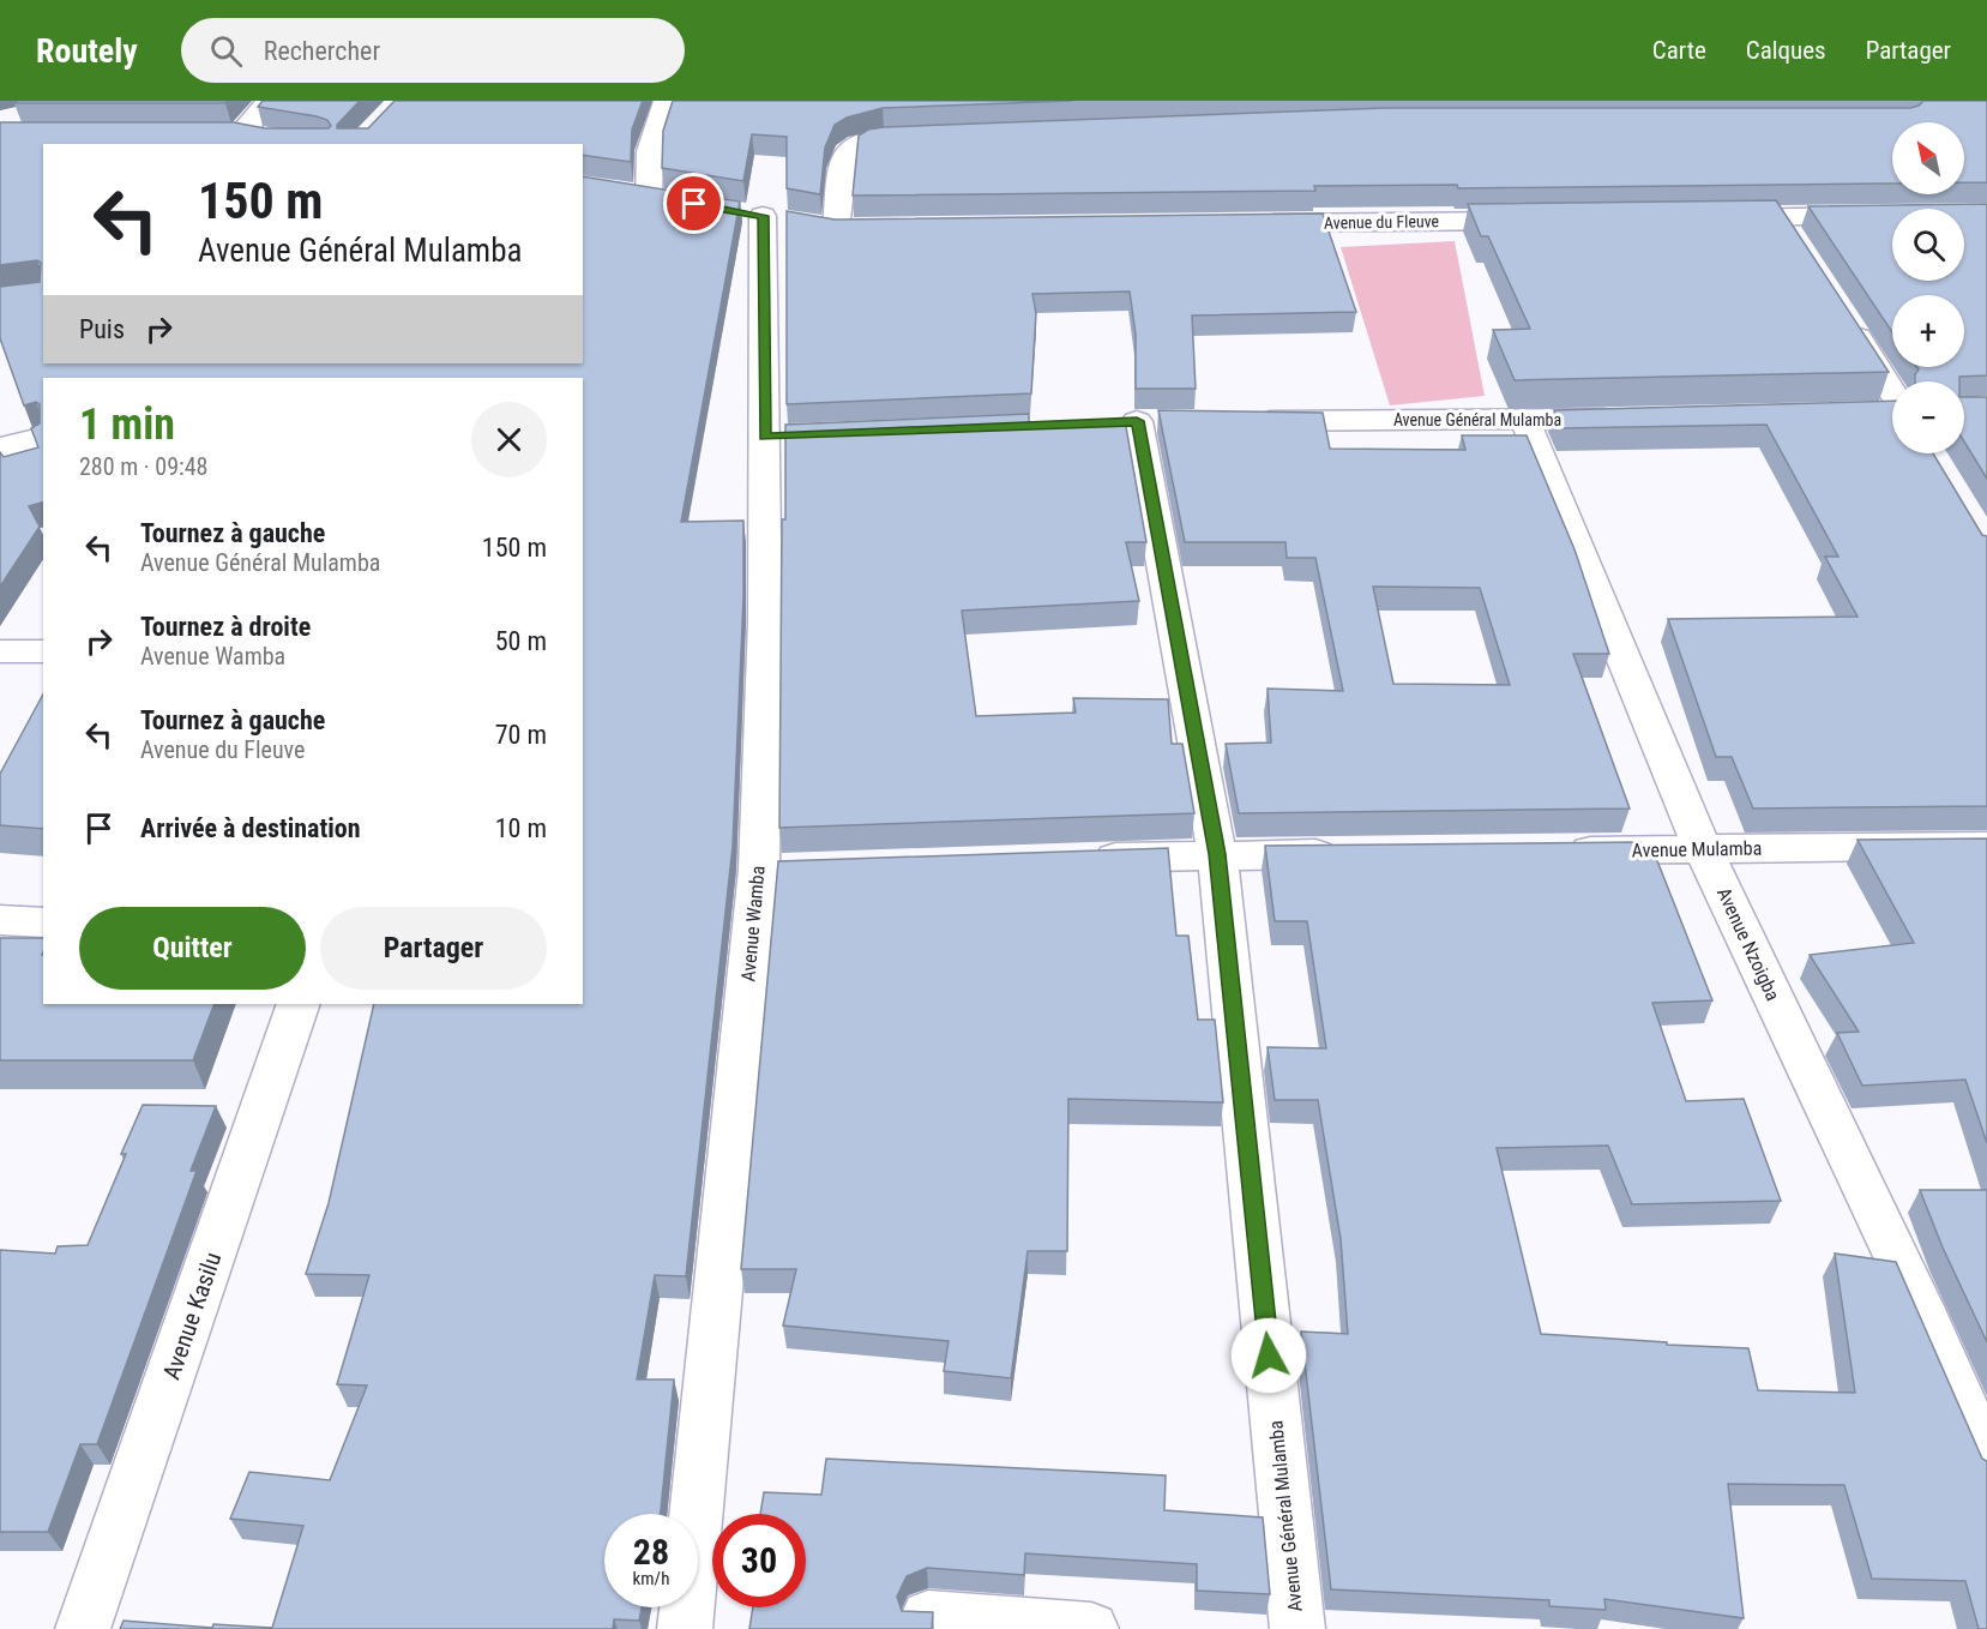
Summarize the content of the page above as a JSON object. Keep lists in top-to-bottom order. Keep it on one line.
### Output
{"streets":{"street":["Avenue du Fleuve","Avenue Général Mulamba","Avenue Mulamba","Avenue Wamba","Avenue Nzoigba","Avenue Kasilu"]},"crossings":[["Avenue Général Mulamba","Avenue Nzoigba"],["Avenue Mulamba","Avenue Nzoigba"]],"north":"top left","page":{"header":"Routely","search":"Rechercher","nav":["Carte","Calques","Partager"],"map_buttons":["+","−"],"turn":["150 m","Avenue Général Mulamba"],"then":"Puis","heading":["1 min","280 m · 09:48"],"list":[{"name":"Tournez à gauche","note":"Avenue Général Mulamba","value":"150 m"},{"name":"Tournez à droite","note":"Avenue Wamba","value":"50 m"},{"name":"Tournez à gauche","note":"Avenue du Fleuve","value":"70 m"},{"name":"Arrivée à destination","value":"10 m"}],"buttons":["Quitter","Partager"],"speed":"28 km/h","limit":"30"}}
